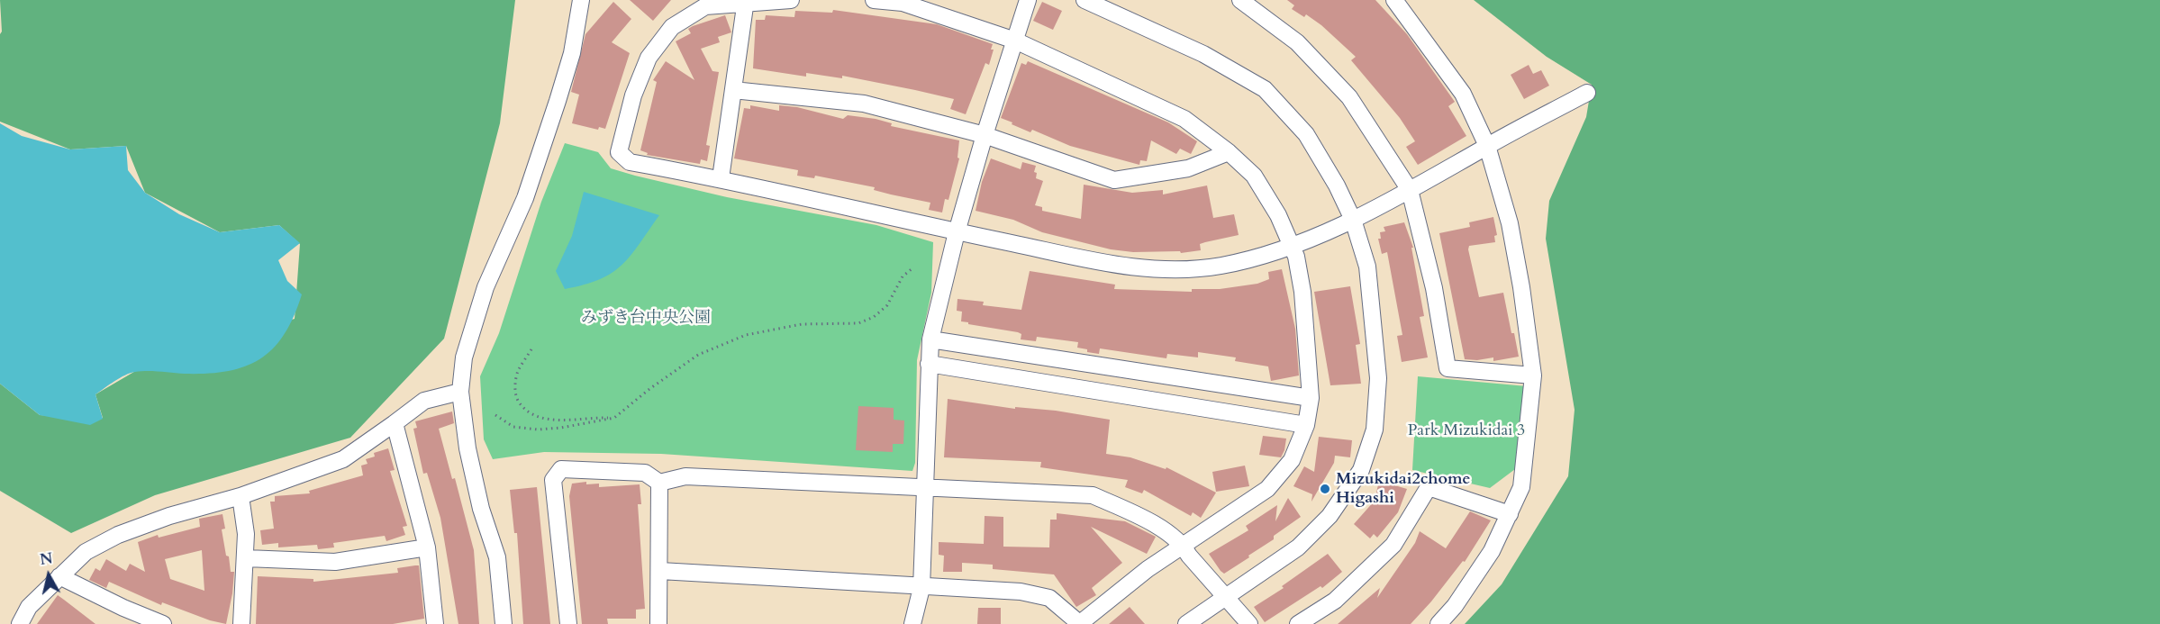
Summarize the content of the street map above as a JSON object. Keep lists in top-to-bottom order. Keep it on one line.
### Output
{"parks":["みずき台中央公園","Park Mizukidai 3"],"places":["Mizukidai2chome Higashi"],"north":"top"}
